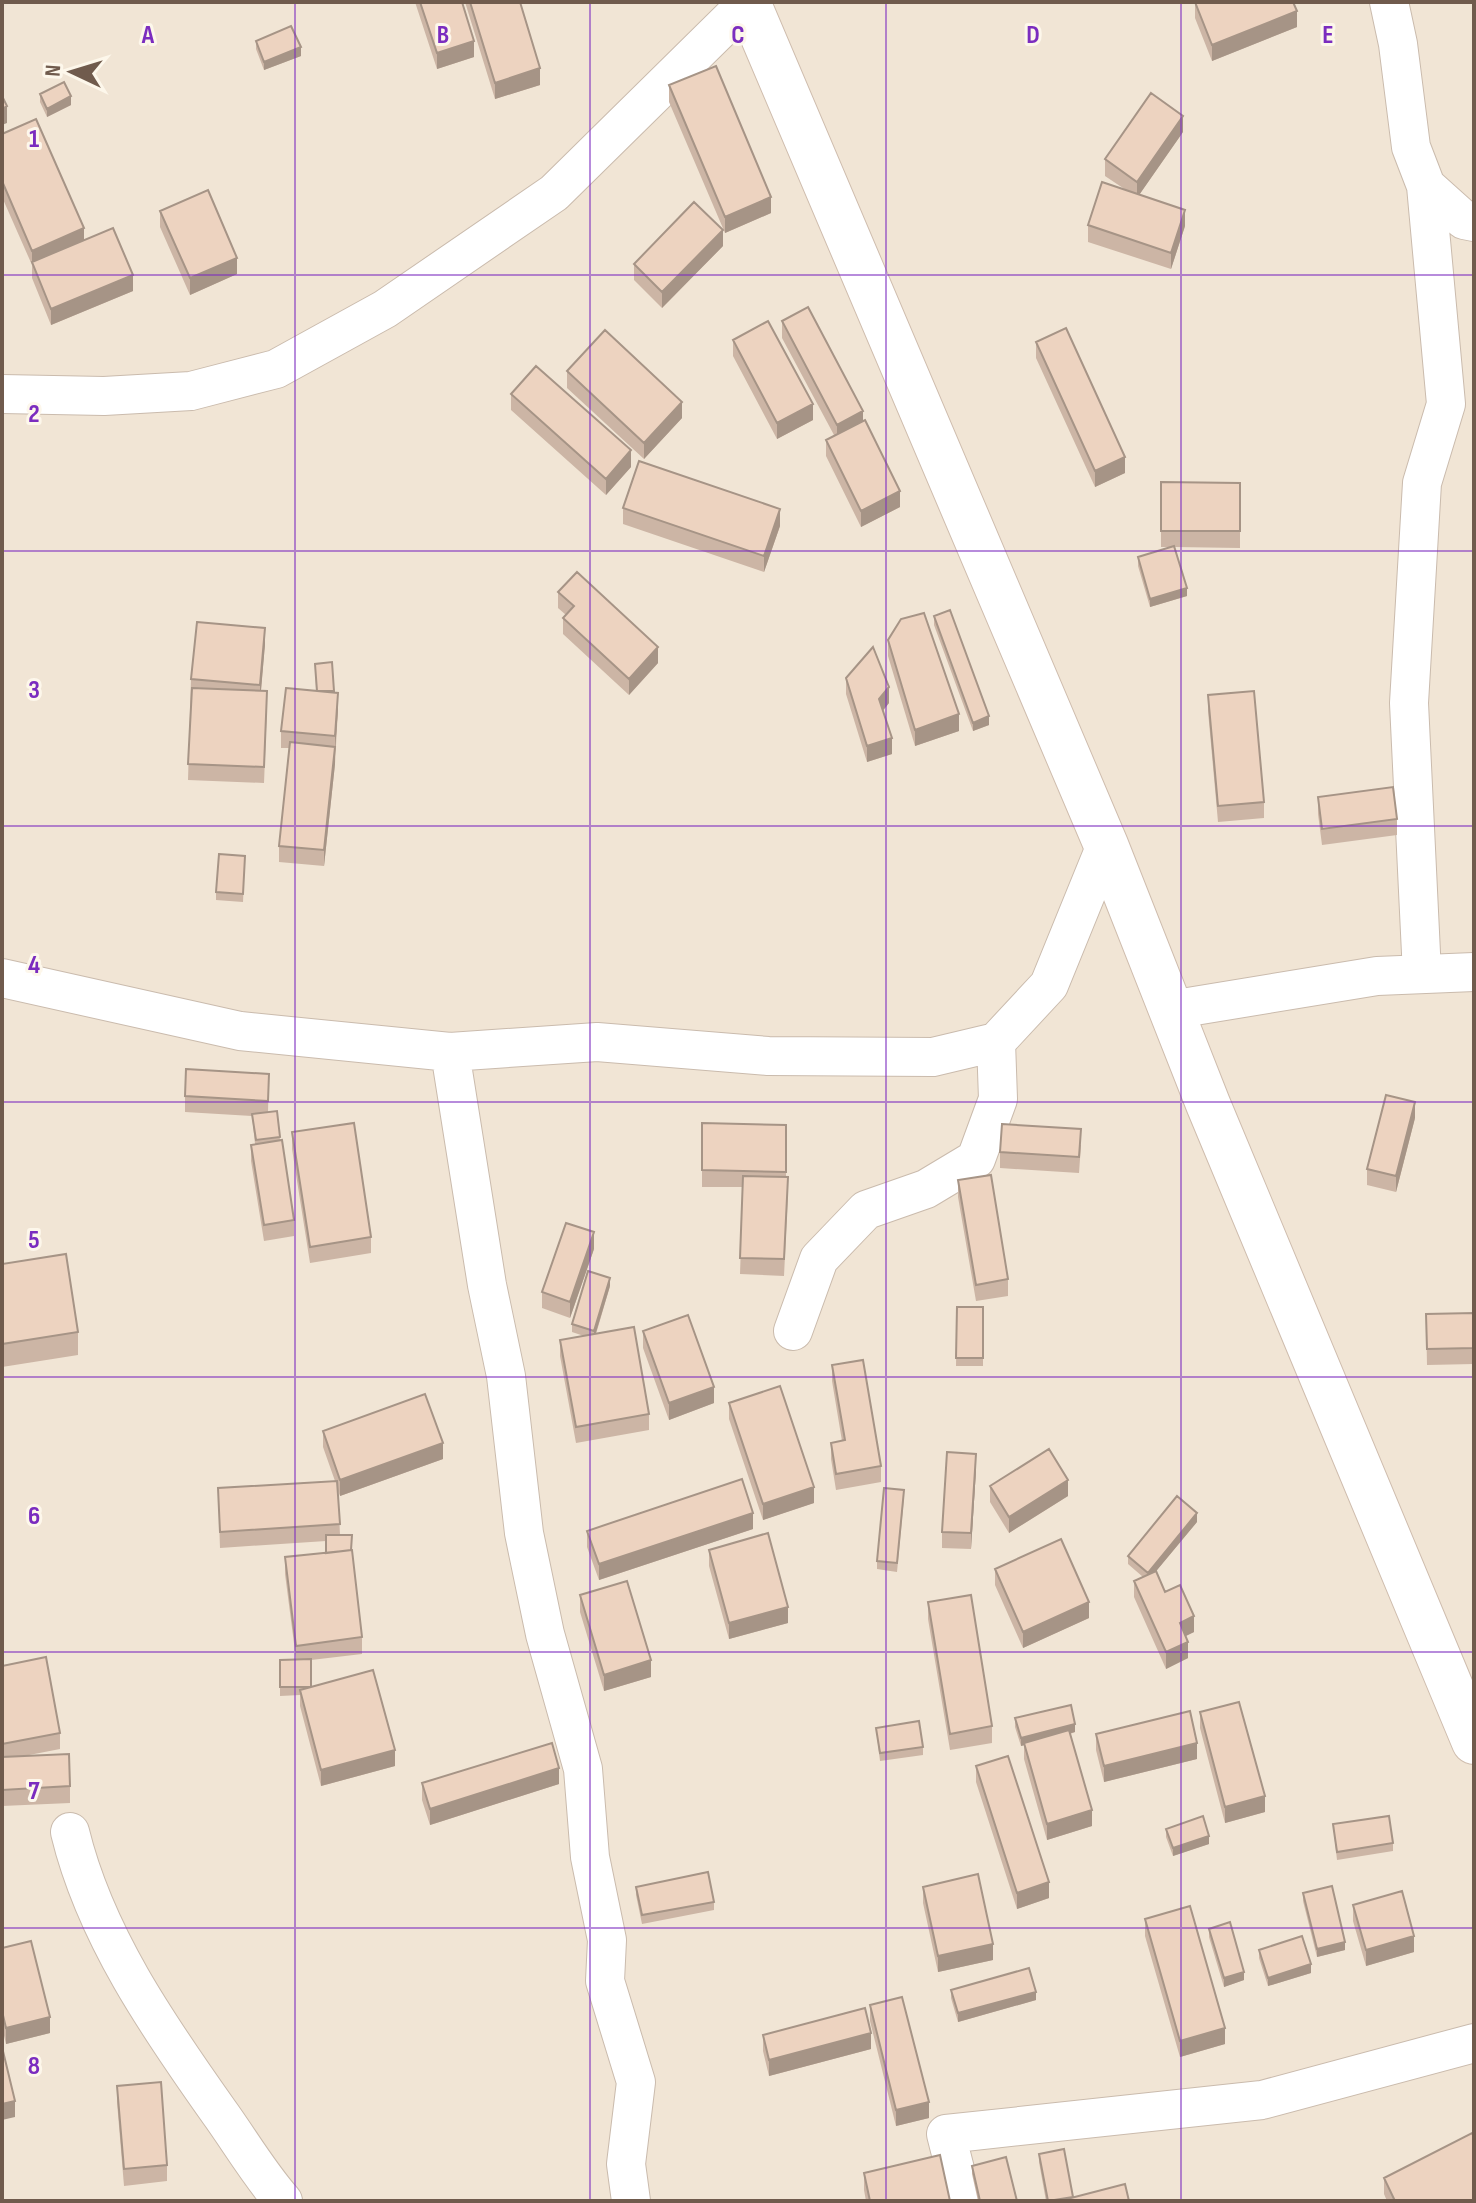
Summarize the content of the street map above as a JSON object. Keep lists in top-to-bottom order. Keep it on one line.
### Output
{"north":"left","grid":{"columns":["A","B","C","D","E"],"rows":["1","2","3","4","5","6","7","8"]}}
